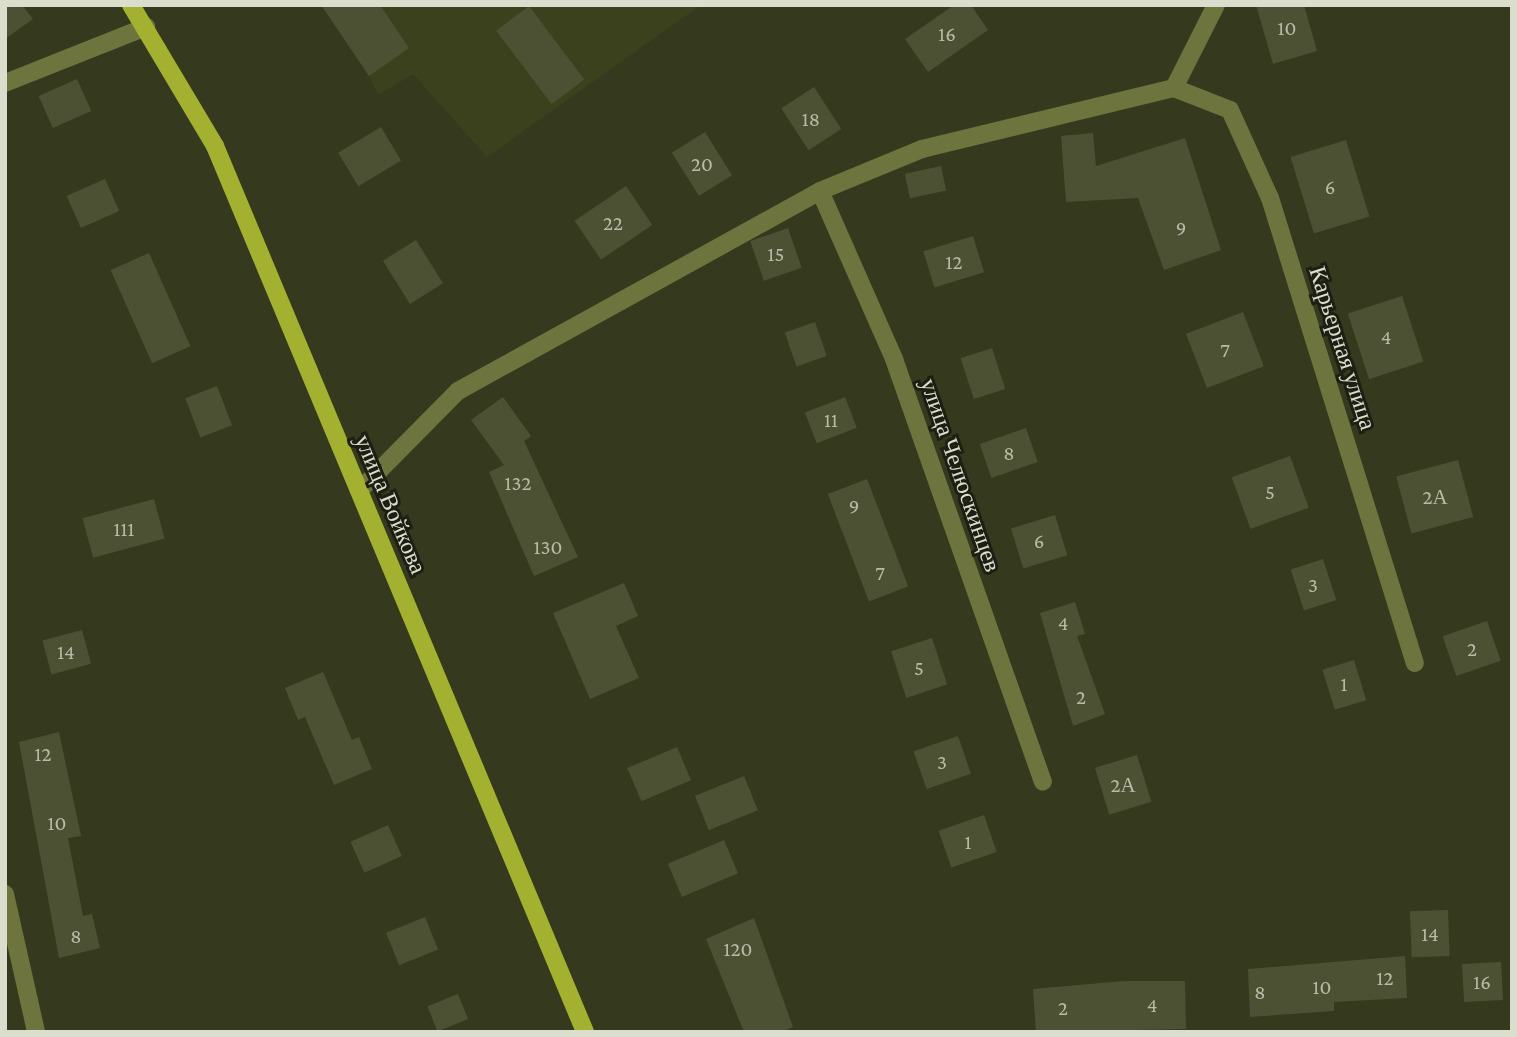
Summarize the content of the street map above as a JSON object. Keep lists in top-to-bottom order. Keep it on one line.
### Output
{"streets":{"main road":["улица Войкова"],"street":["Карьерная улица","улица Челюскинцев"]},"house_numbers":["10","16","18","20","6","22","9","15","12","4","7","11","8","132","5","2А","9","111","6","130","7","3","4","2","14","5","1","2","12","3","2А","10","1","14","8","120","12","16","10","8","4","2"]}
